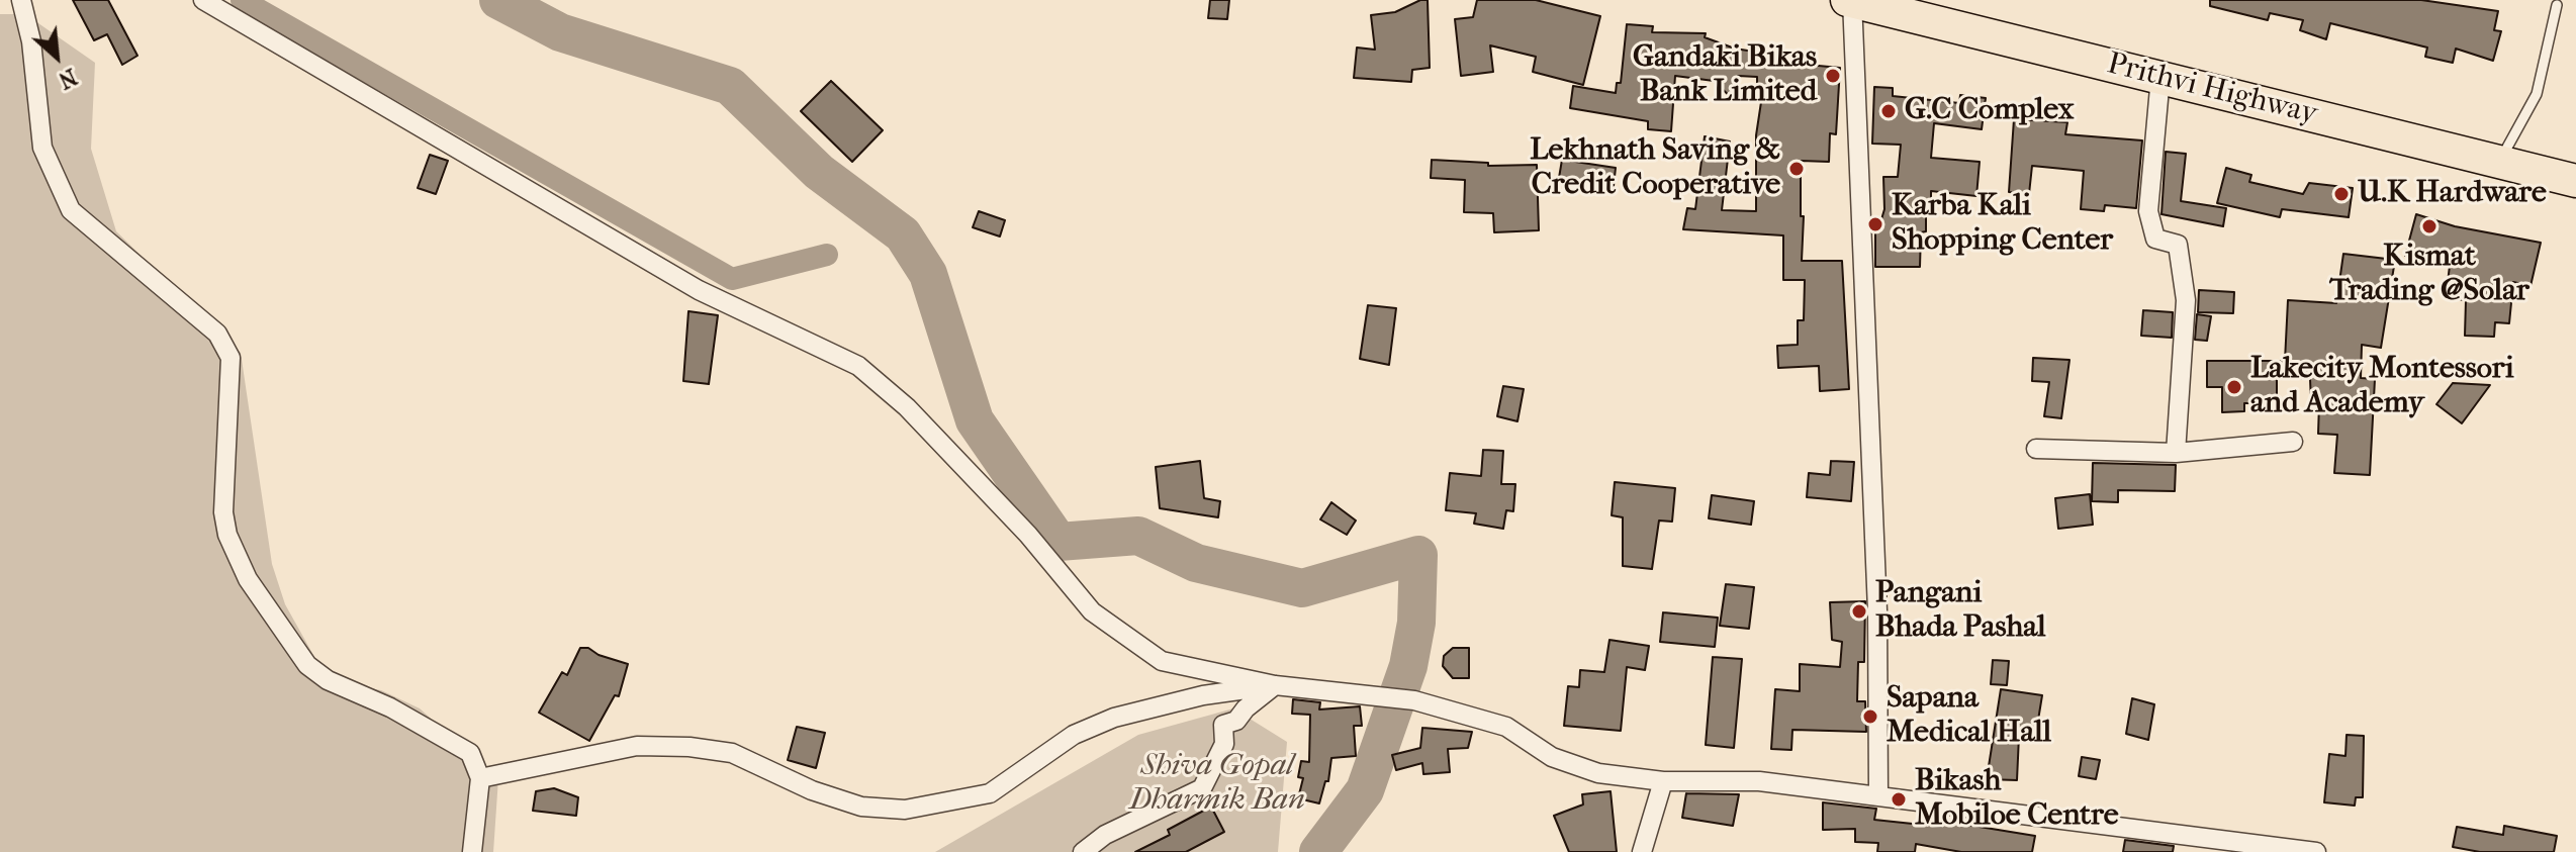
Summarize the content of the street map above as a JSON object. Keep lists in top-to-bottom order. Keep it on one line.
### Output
{"streets":{"highway":["Prithvi Highway"]},"parks":["Shiva Gopal Dharmik Ban"],"places":["Gandaki Bikas Bank Limited","G.C Complex","Lekhnath Saving & Credit Cooperative","U.K Hardware","Karba Kali Shopping Center","Kismat Trading @Solar","Lakecity Montessori and Academy","Pangani Bhada Pashal","Sapana Medical Hall","Bikash Mobiloe Centre"],"north":"bottom right"}
